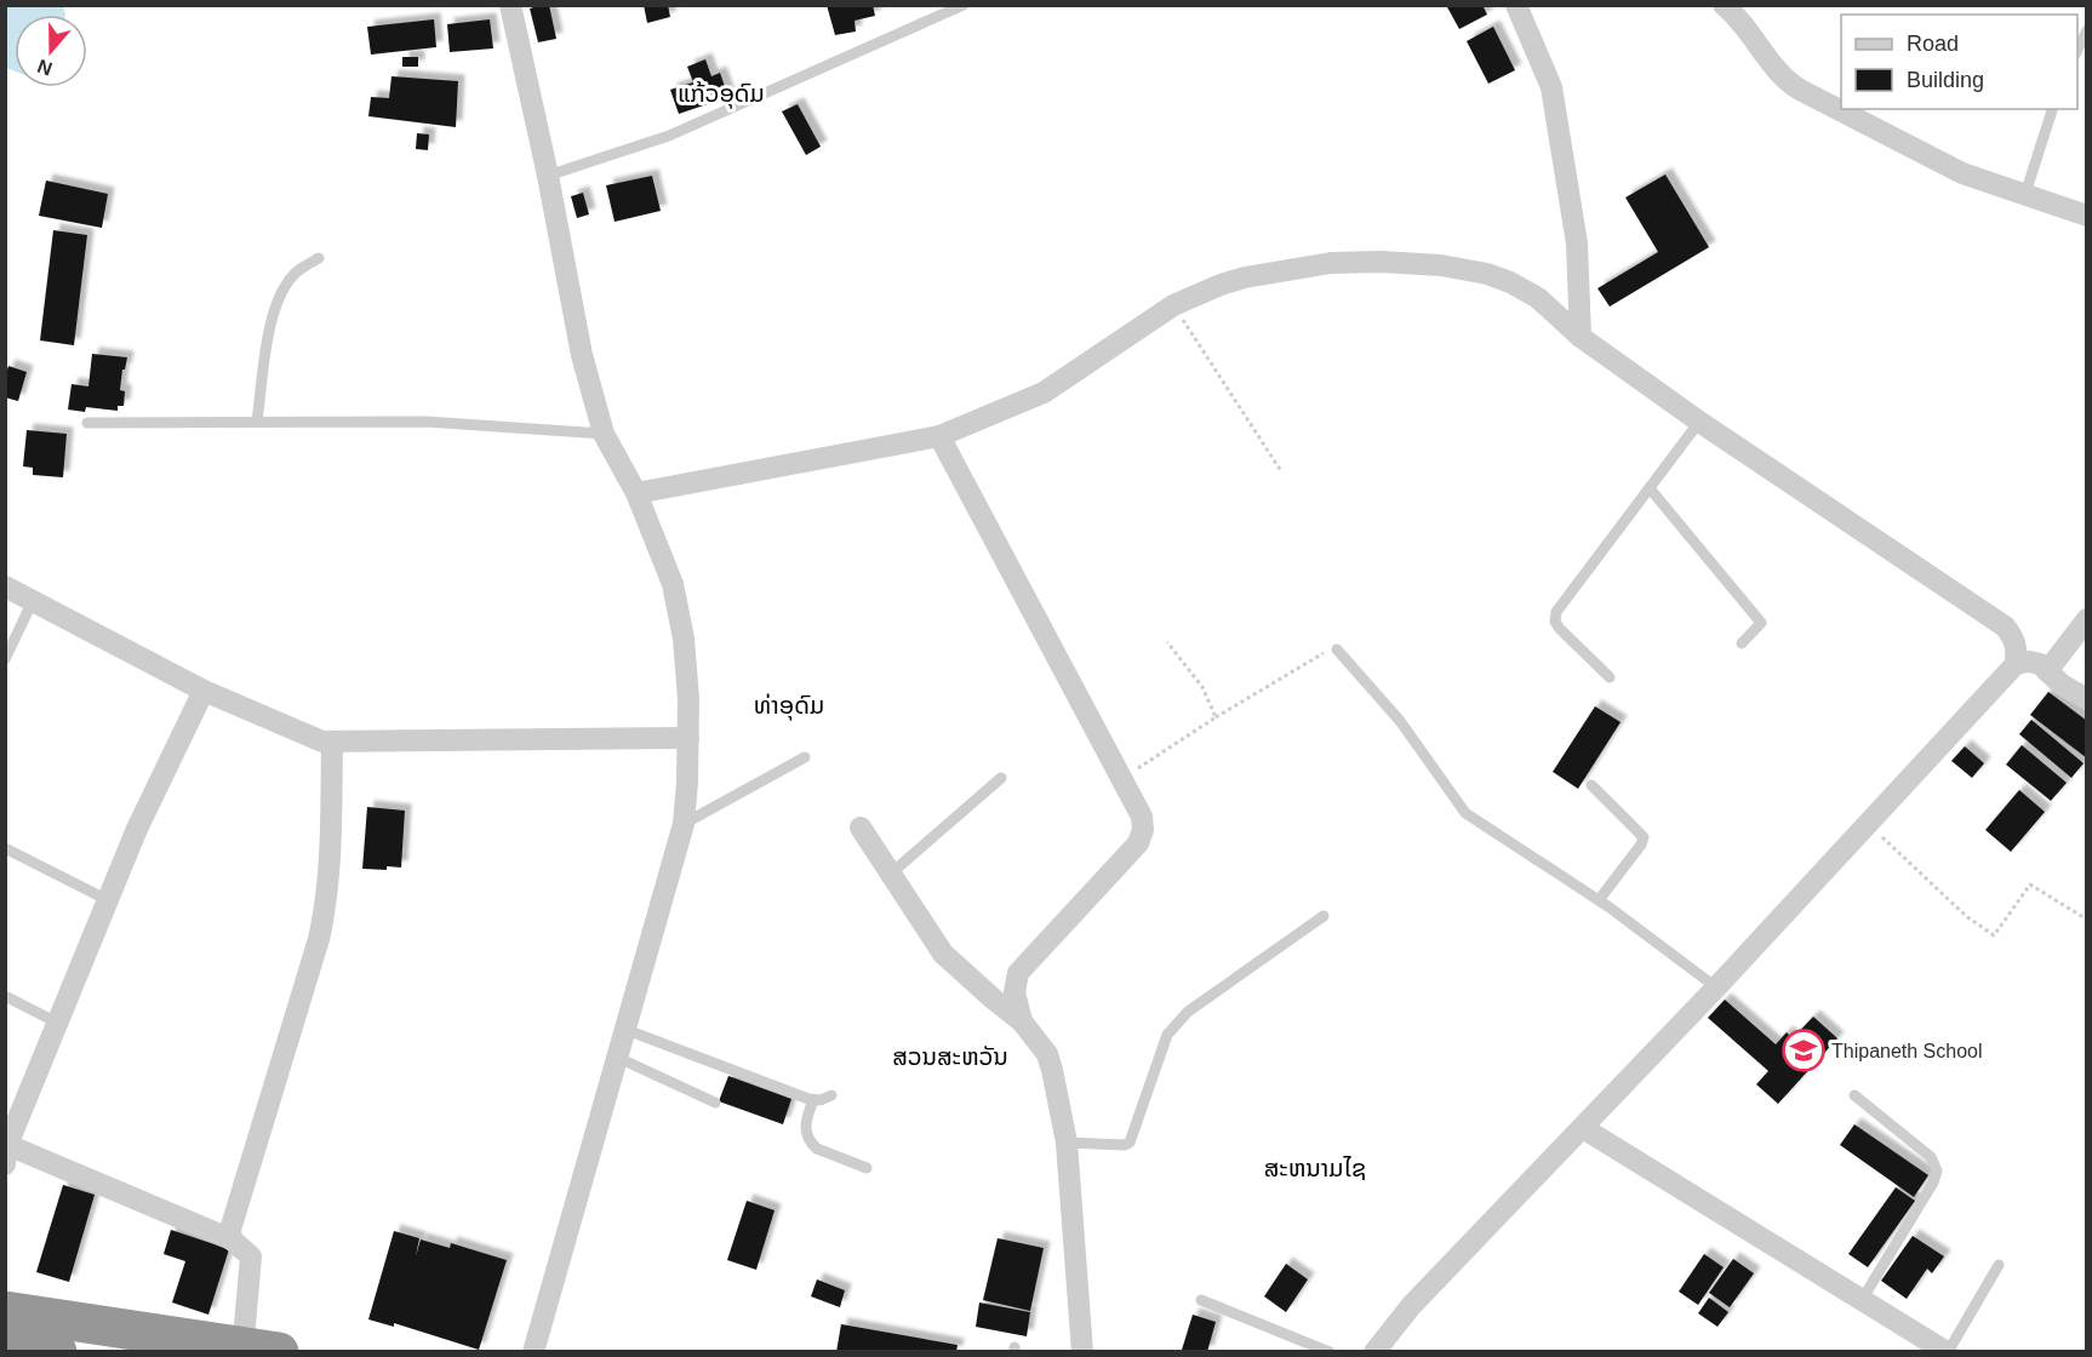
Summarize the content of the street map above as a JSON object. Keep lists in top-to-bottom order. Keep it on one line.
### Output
{"districts":["ແກ້ວອຸດົມ","ທ່າອຸດົມ","ສວນສະຫວັນ","ສະຫນາມໄຊ"],"places":{"school or university":["Thipaneth School"]},"legend":["Road","Building"],"north":"bottom"}
